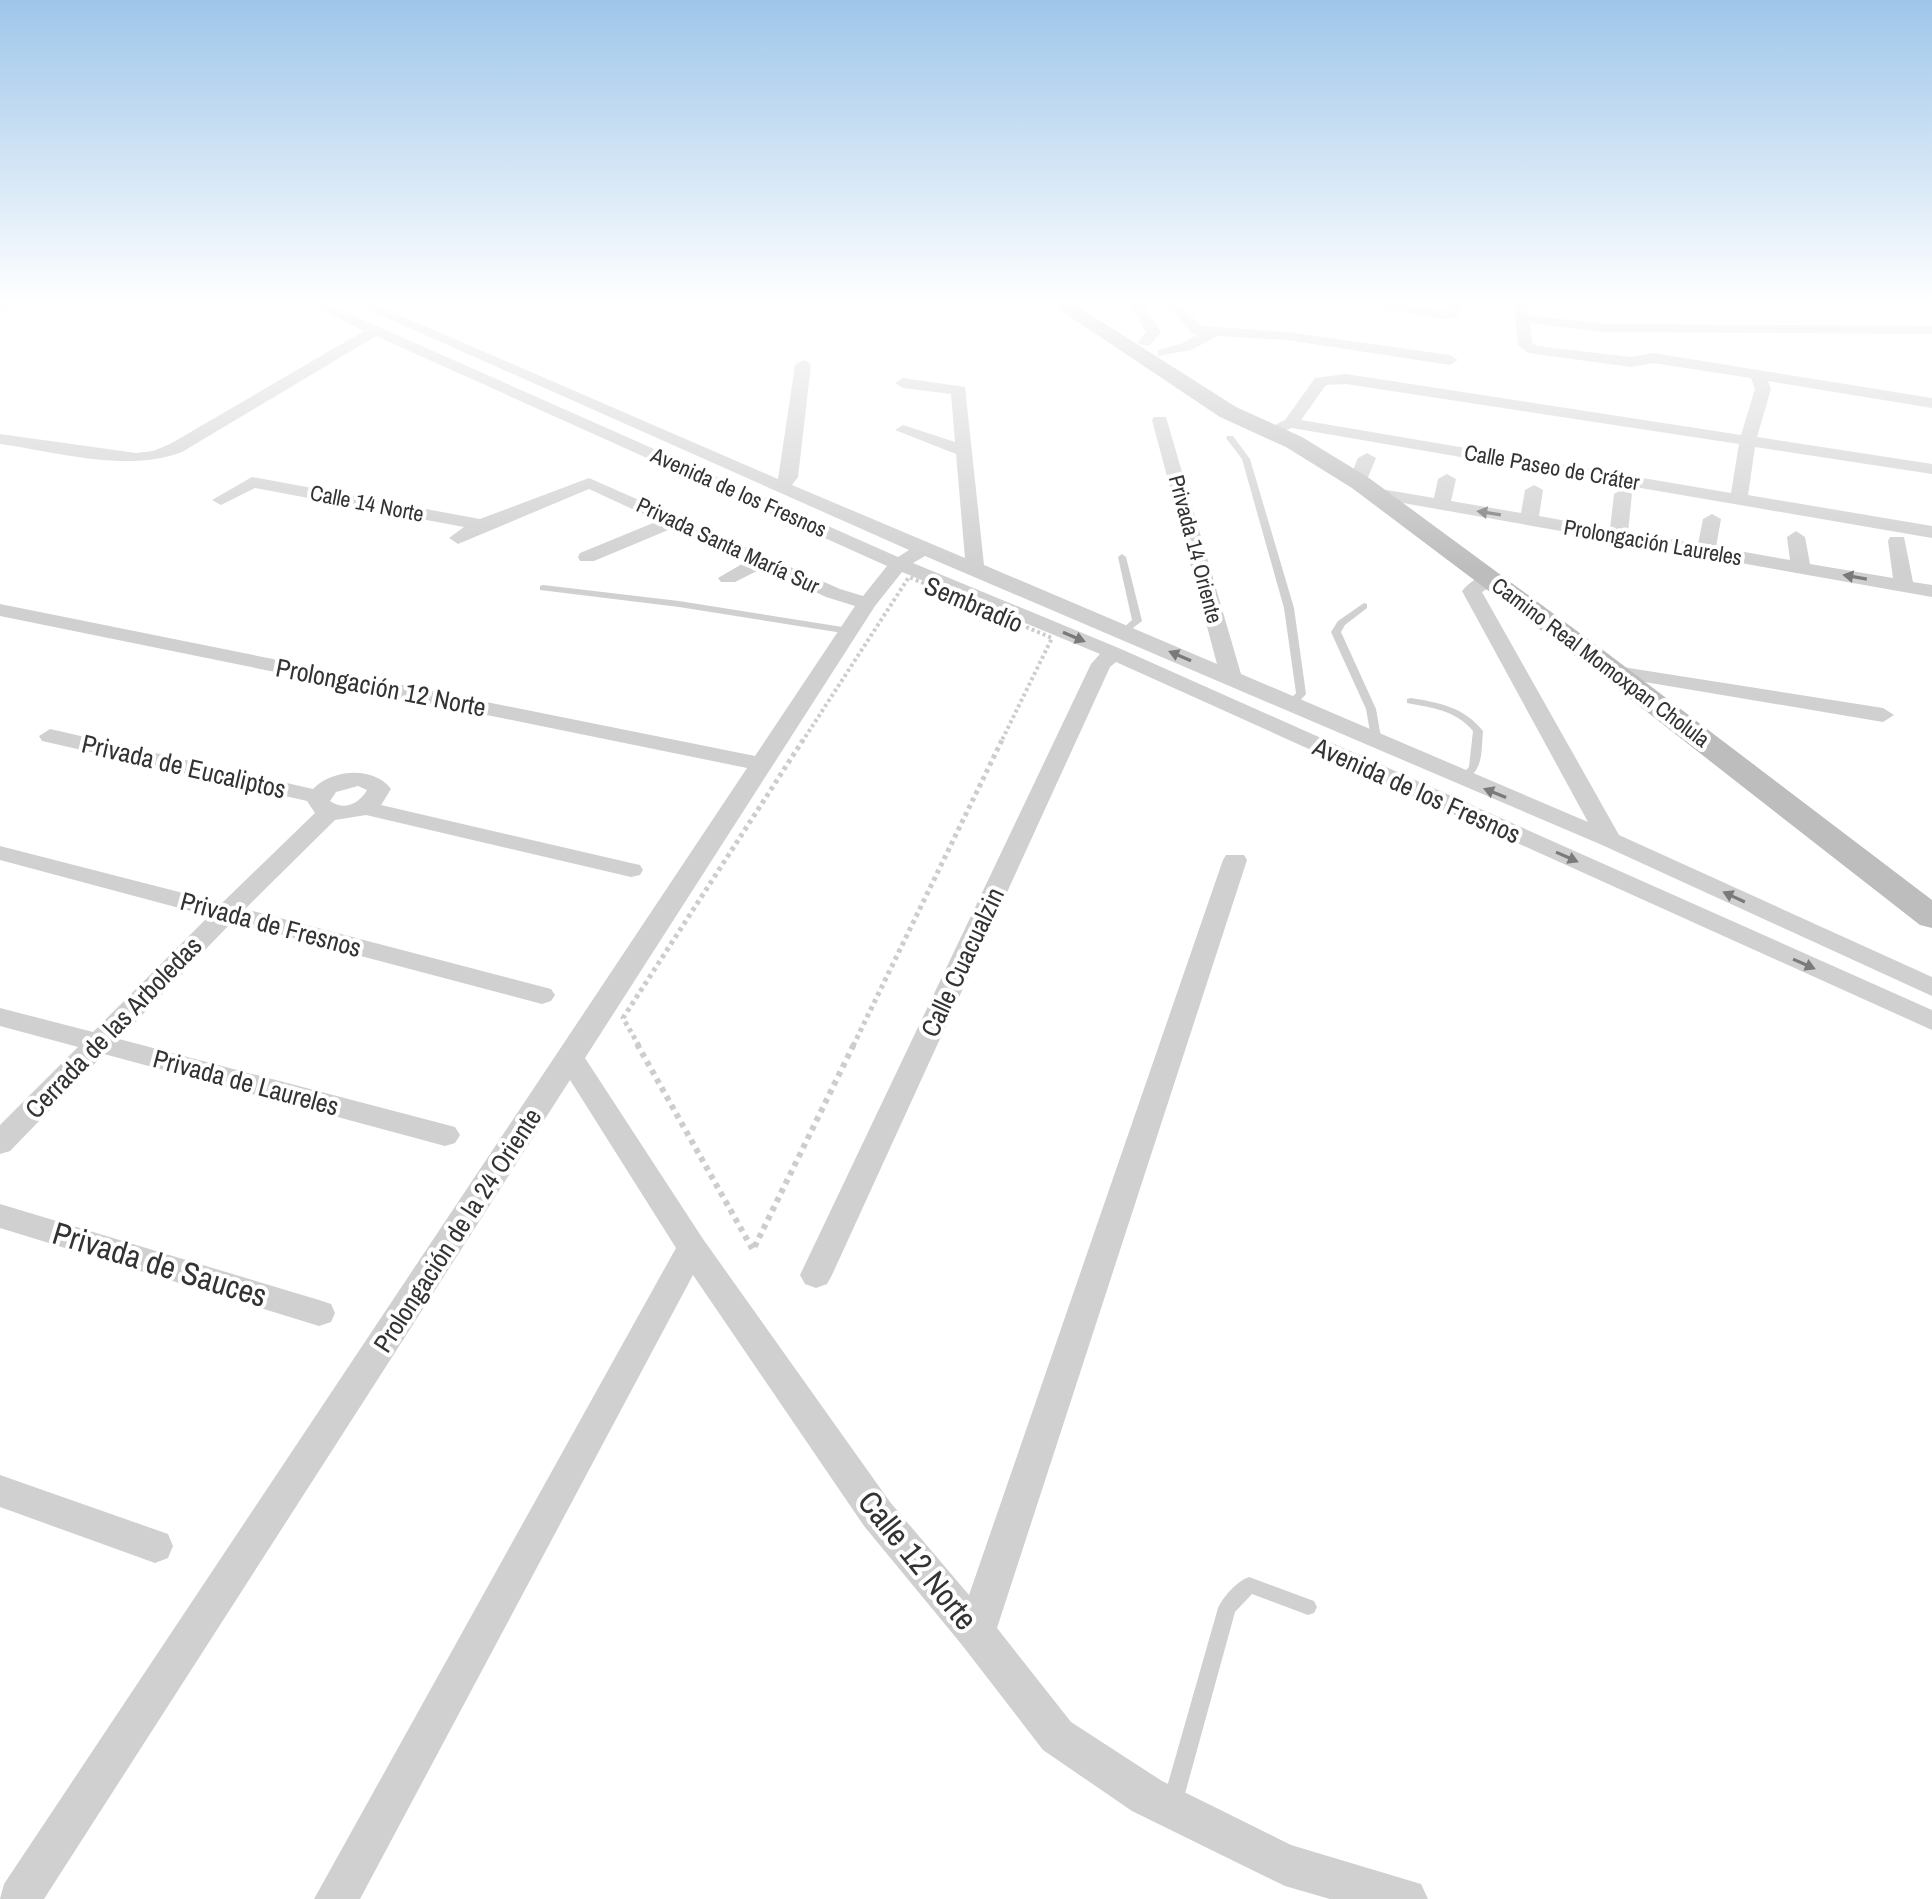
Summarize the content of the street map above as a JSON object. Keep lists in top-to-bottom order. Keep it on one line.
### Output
{"streets":{"street":["Calle Paseo de Cráter","Avenida de los Fresnos","Calle 14 Norte","Prolongación Laureles","Privada Santa María Sur","Privada 14 Oriente","Camino Real Momoxpan Cholula","Prolongación 12 Norte","Privada de Eucaliptos","Privada de Fresnos","Calle Cuacualzin","Cerrada de las Arboledas","Privada de Laureles","Prolongación de la 24 Oriente","Privada de Sauces","Calle 12 Norte"],"path":["Sembradío"]},"crossings":[["Calle Paseo de Cráter","Camino Real Momoxpan Cholula"],["Avenida de los Fresnos","Privada 14 Oriente"],["Avenida de los Fresnos","Calle Cuacualzin"],["Avenida de los Fresnos","Prolongación de la 24 Oriente"],["Calle 14 Norte","Privada Santa María Sur"],["Prolongación Laureles","Camino Real Momoxpan Cholula"],["Privada Santa María Sur","Prolongación de la 24 Oriente"],["Prolongación 12 Norte","Prolongación de la 24 Oriente"],["Privada de Eucaliptos","Cerrada de las Arboledas"],["Privada de Fresnos","Cerrada de las Arboledas"],["Cerrada de las Arboledas","Privada de Laureles"],["Prolongación de la 24 Oriente","Calle 12 Norte"]]}
